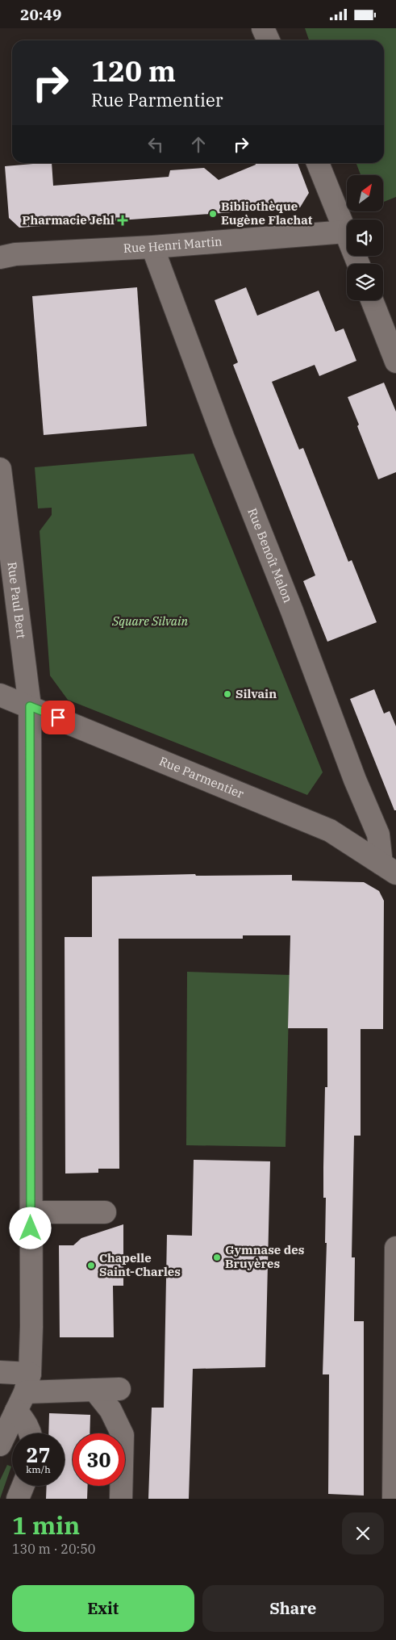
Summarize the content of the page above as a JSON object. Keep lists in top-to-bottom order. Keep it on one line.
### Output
{"streets":{"street":["Rue Henri Martin","Rue Benoît Malon","Rue Paul Bert","Rue Parmentier"]},"crossings":[["Rue Henri Martin","Rue Benoît Malon"],["Rue Benoît Malon","Rue Parmentier"],["Rue Paul Bert","Rue Parmentier"]],"parks":["Square Silvain"],"places":{"other":["Bibliothèque Eugène Flachat","Silvain","Gymnase des Bruyères","Chapelle Saint-Charles"],"health":["Pharmacie Jehl"]},"north":"top right","page":{"status":"20:49","turn":["120 m","Rue Parmentier"],"speed":"27 km/h","limit":"30","heading":["1 min","130 m · 20:50"],"buttons":["Exit","Share"]}}
